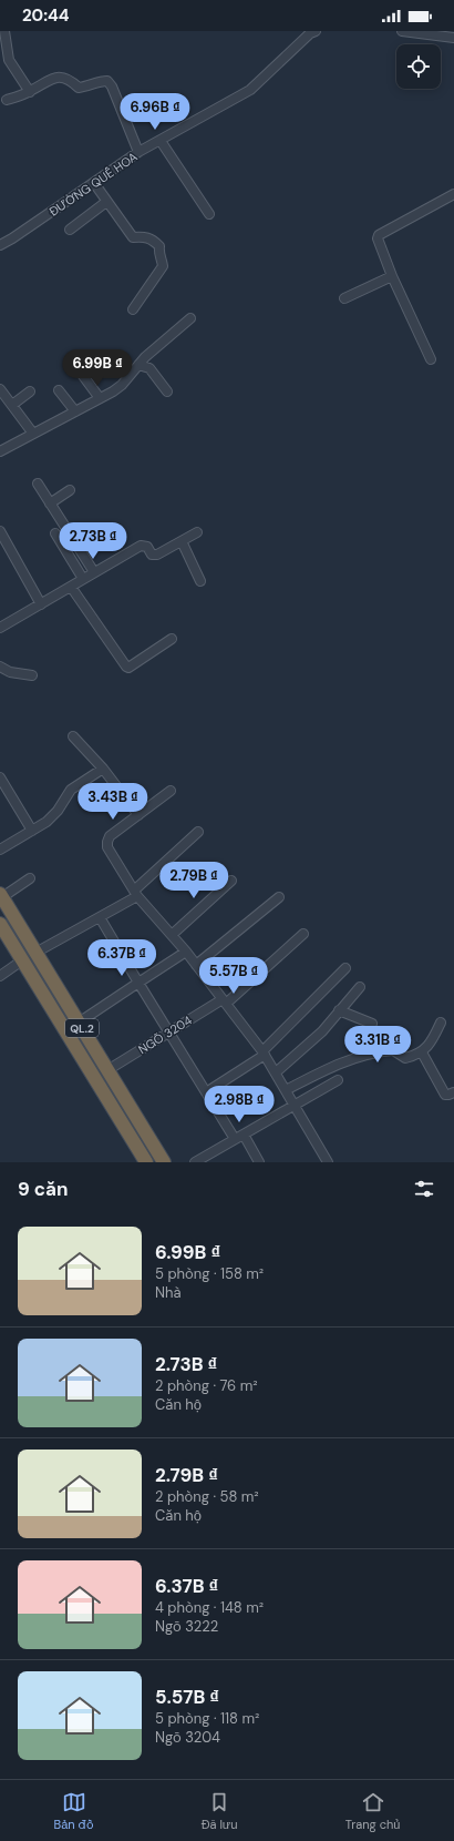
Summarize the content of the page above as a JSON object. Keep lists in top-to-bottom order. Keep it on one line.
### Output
{"streets":{"highway":["QL.2"],"street":["ĐƯỜNG QUẾ HOA","NGÕ 3204"]},"crossings":[["QL.2","NGÕ 3204"]],"page":{"status":"20:44","price":["6.96B ₫","6.99B ₫","2.73B ₫","3.43B ₫","2.79B ₫","6.37B ₫","5.57B ₫","3.31B ₫","2.98B ₫"],"heading":"9 căn","list":[{"name":"6.99B ₫","note":"5 phòng · 158 m² · Nhà"},{"name":"2.73B ₫","note":"2 phòng · 76 m² · Căn hộ"},{"name":"2.79B ₫","note":"2 phòng · 58 m² · Căn hộ"},{"name":"6.37B ₫","note":"4 phòng · 148 m² · Ngõ 3222"},{"name":"5.57B ₫","note":"5 phòng · 118 m² · Ngõ 3204"}],"tabs":["Bản đồ","Đã lưu","Trang chủ"]}}
